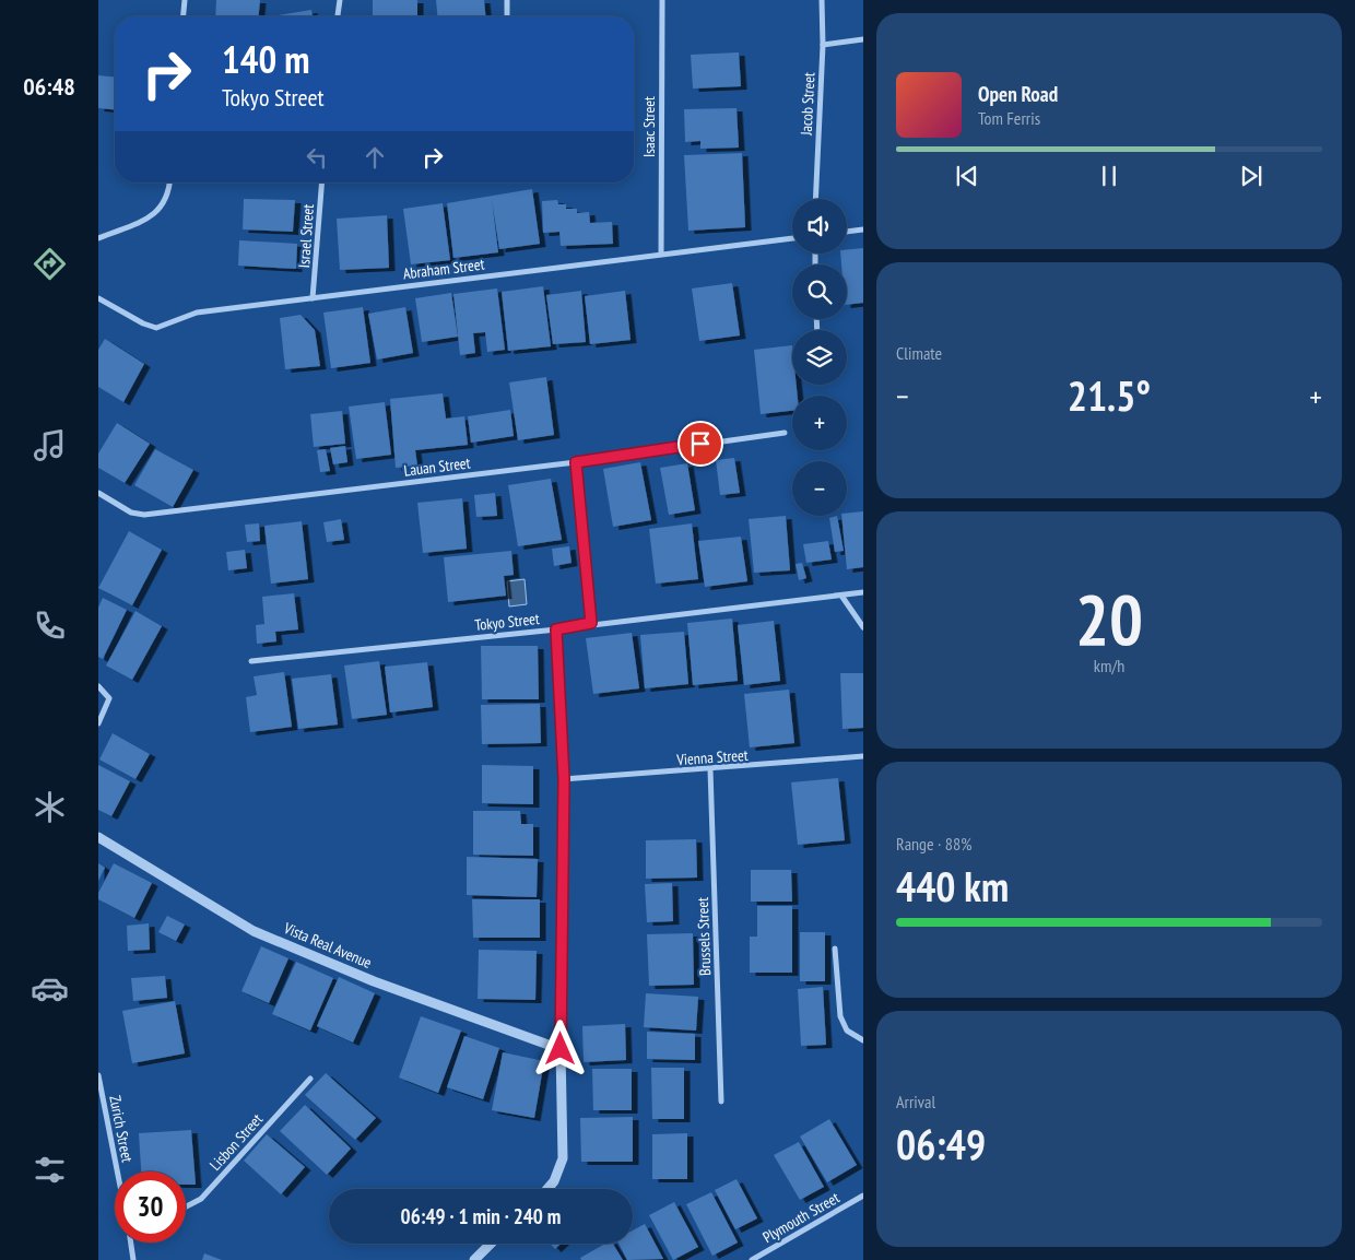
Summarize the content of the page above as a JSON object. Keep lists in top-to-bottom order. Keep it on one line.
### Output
{"streets":{"street":["Jacob Street","Isaac Street","Israel Street","Abraham Street","Lauan Street","Tokyo Street","Vienna Street","Brussels Street","Vista Real Avenue","Zurich Street","Lisbon Street","Plymouth Street"]},"crossings":[["Isaac Street","Abraham Street"],["Israel Street","Abraham Street"],["Vienna Street","Brussels Street"]],"page":{"tabs":"06:48","turn":["140 m","Tokyo Street"],"song":["Open Road","Tom Ferris"],"map_buttons":["+","−"],"tile":["Climate",["20","km/h"],["Range · 88%","440 km"],["Arrival","06:49"]],"heat":["−","21.5°","+"],"limit":"30","trip":"06:49 · 1 min · 240 m"}}
